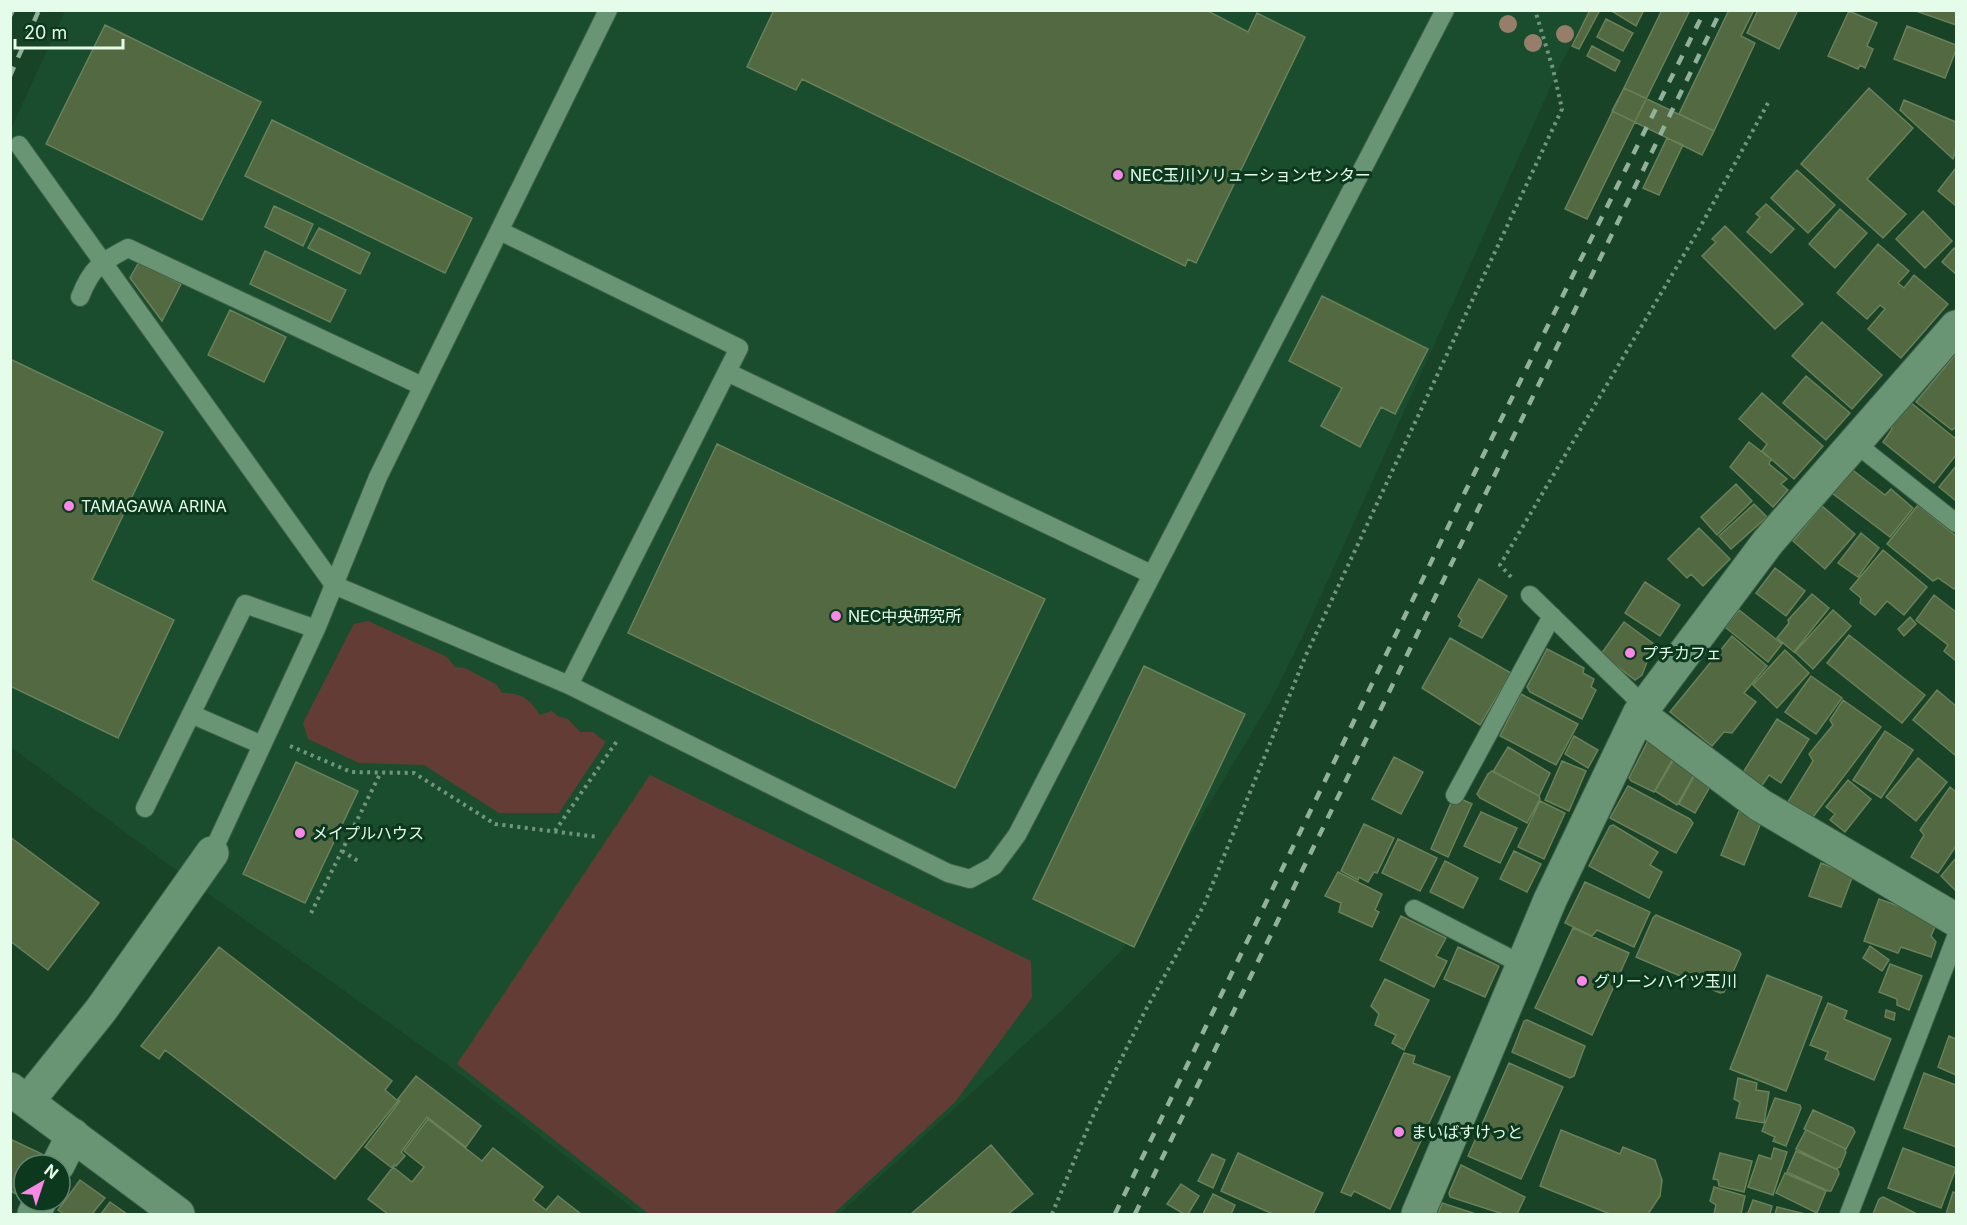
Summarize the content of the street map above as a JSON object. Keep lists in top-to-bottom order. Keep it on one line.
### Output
{"places":["NEC玉川ソリューションセンター","TAMAGAWA ARINA","NEC中央研究所","プチカフェ","メイプルハウス","グリーンハイツ玉川","まいばすけっと"],"scale_bar":"20 m","north":"top right"}
